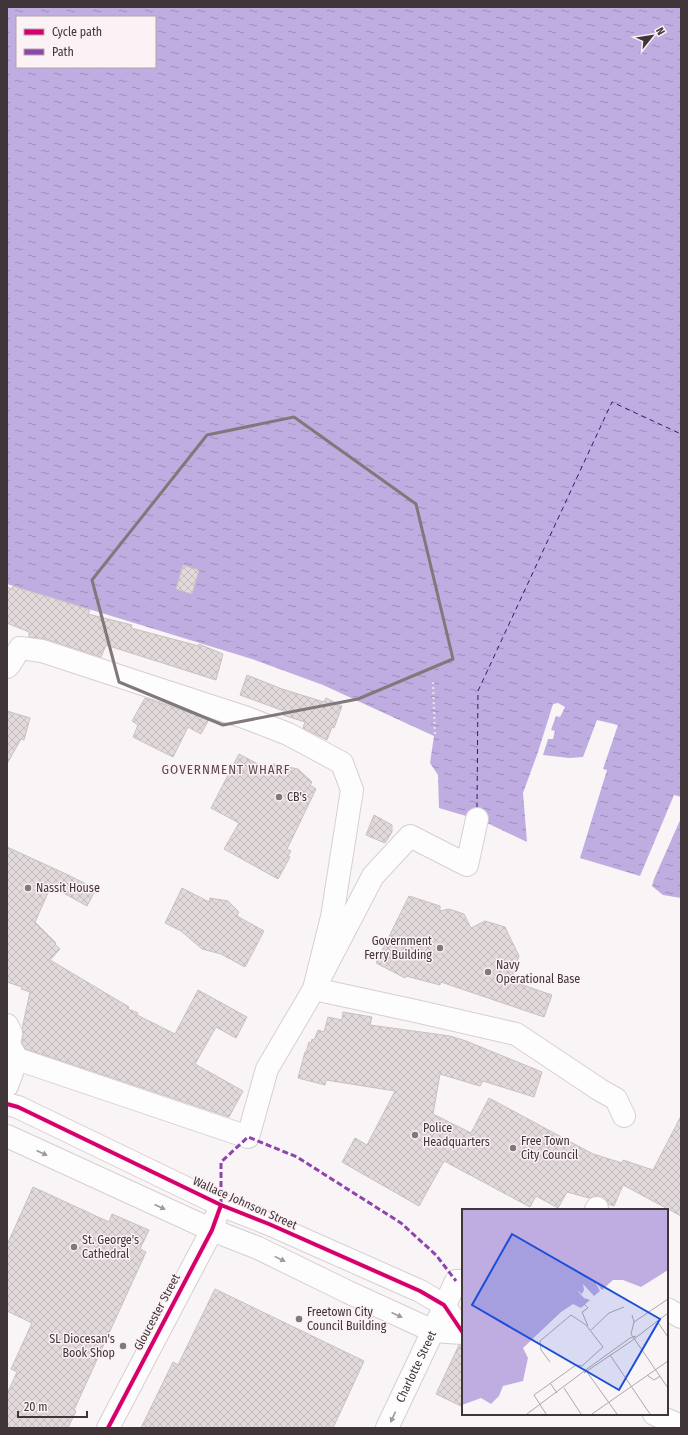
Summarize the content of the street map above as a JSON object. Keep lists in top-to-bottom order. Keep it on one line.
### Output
{"streets":{"street":["Wallace Johnson Street","Gloucester Street","Charlotte Street"]},"crossings":[["Wallace Johnson Street","Gloucester Street"],["Wallace Johnson Street","Charlotte Street"]],"one_way":["Charlotte Street"],"districts":["GOVERNMENT WHARF"],"places":["CB's","Nassit House","Government Ferry Building","Navy Operational Base","Police Headquarters","Free Town City Council","St. George's Cathedral","Freetown City Council Building","SL Diocesan's Book Shop"],"legend":["Cycle path","Path"],"scale_bar":"20 m","north":"top right"}
